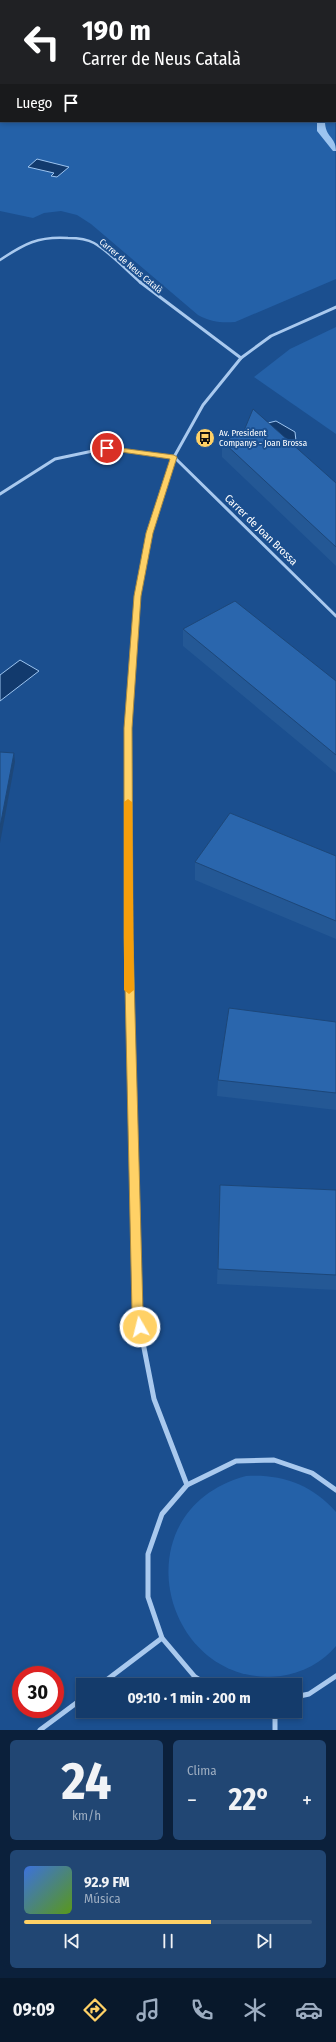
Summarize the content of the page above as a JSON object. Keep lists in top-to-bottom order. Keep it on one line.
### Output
{"streets":{"street":["Carrer de Neus Català","Carrer de Joan Brossa"]},"places":{"bus stop":["Av. President Companys - Joan Brossa"]},"page":{"turn":["190 m","Carrer de Neus Català"],"then":"Luego","limit":"30","trip":"09:10 · 1 min · 200 m","tile":[["24","km/h"],"Clima"],"heat":["−","22°","+"],"song":["92.9 FM","Música"],"tabs":"09:09"}}
